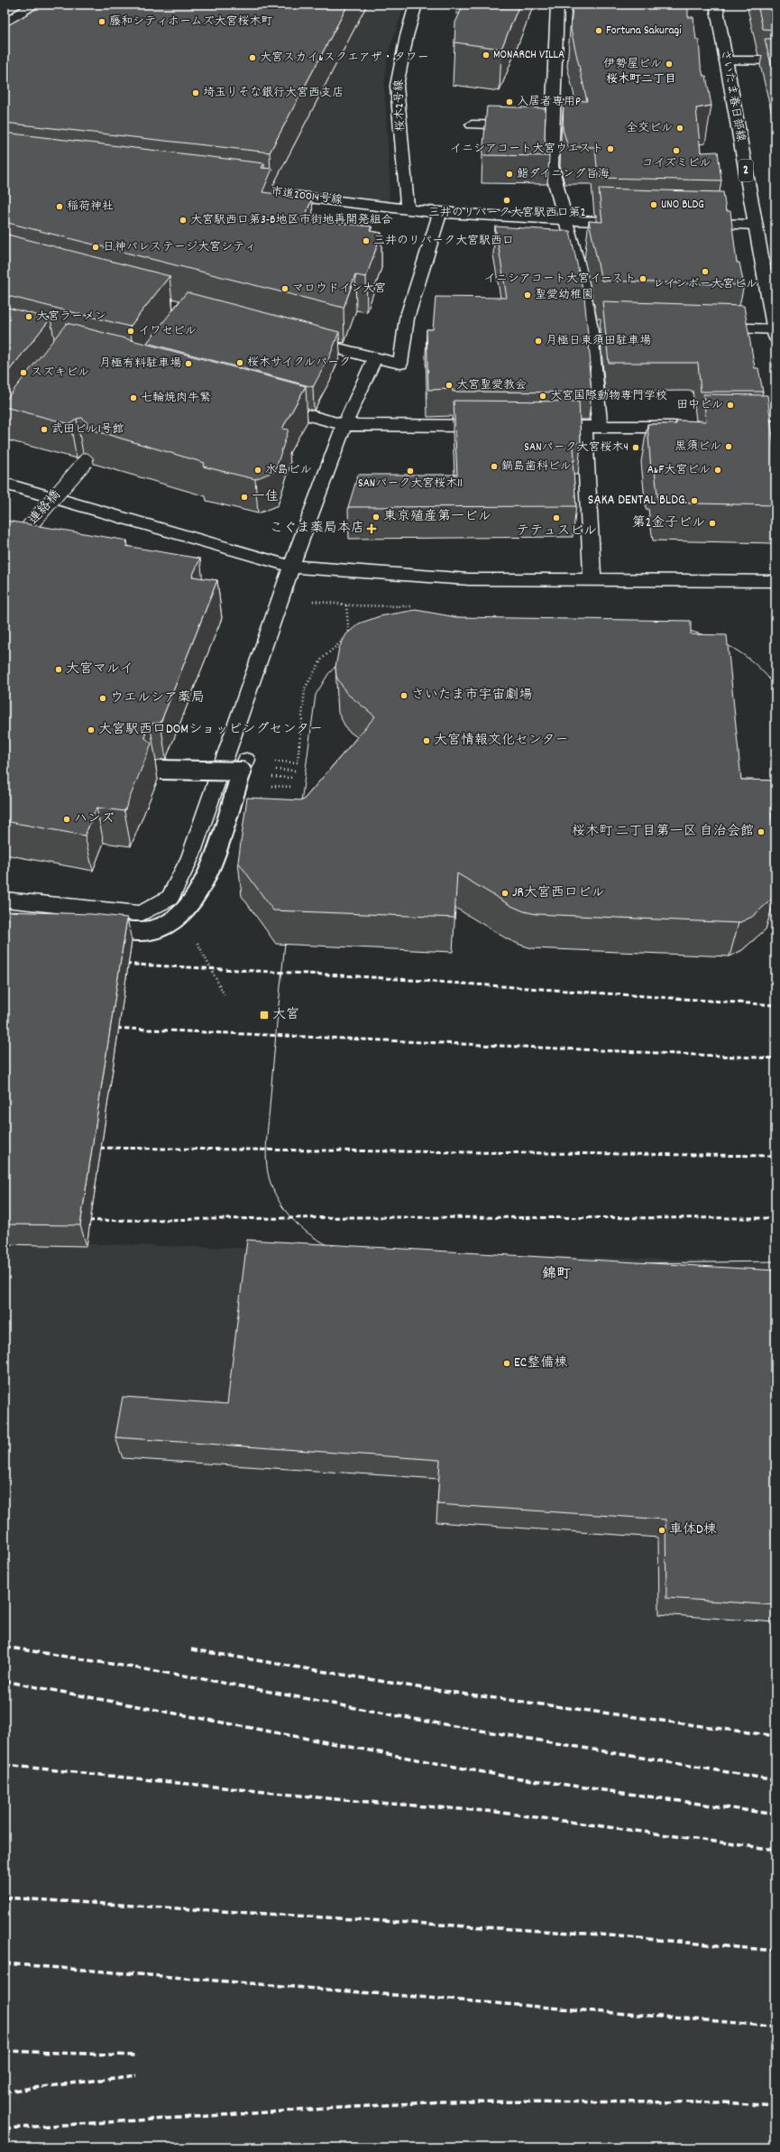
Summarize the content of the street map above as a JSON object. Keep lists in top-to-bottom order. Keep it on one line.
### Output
{"streets":{"street":["さいたま春日部線","桜木2号線","2","市道20014号線","連絡橋"]},"crossings":[["桜木2号線","市道20014号線"]],"districts":["桜木町二丁目","錦町"],"places":{"other":["藤和シティホームズ大宮桜木町","Fortuna Sakuragi","MONARCH VILLA","大宮スカイ&スクエアザ・タワー","伊勢屋ビル","埼玉りそな銀行大宮西支店","入居者専用P","全交ビル","イニシアコート大宮ウエスト","コイズミビル","鮨ダイニング旨海","三井のリパーク大宮駅西口第2","UNO BLDG","稲荷神社","大宮駅西口第3-B地区市街地再開発組合","三井のリパーク大宮駅西口","日神パレステージ大宮シティ","レインボー大宮ビル","イニシアコート大宮イースト","マロウドイン大宮","聖愛幼稚園","大宮ラーメン","イワセビル","月極日東須田駐車場","桜木サイクルパーク","月極有料駐車場","スズキビル","大宮聖愛教会","大宮国際動物専門学校","七輪焼肉牛繁","田中ビル","武田ビル1号館","黒須ビル","SANパーク大宮桜木4","鍋島歯科ビル","水島ビル","A&F大宮ビル","SANパーク大宮桜木11","一佳","SAKA DENTAL BLDG.","東京殖産第一ビル","テテュスビル","第2金子ビル","大宮マルイ","さいたま市宇宙劇場","ウエルシア薬局","大宮駅西口DOMショッピングセンター","大宮情報文化センター","ハンズ","桜木町 二丁目第一区 自治会館","JR大宮西口ビル","EC整備棟","車体D棟"],"health":["こぐま薬局本店"],"transit":["大宮"]}}
